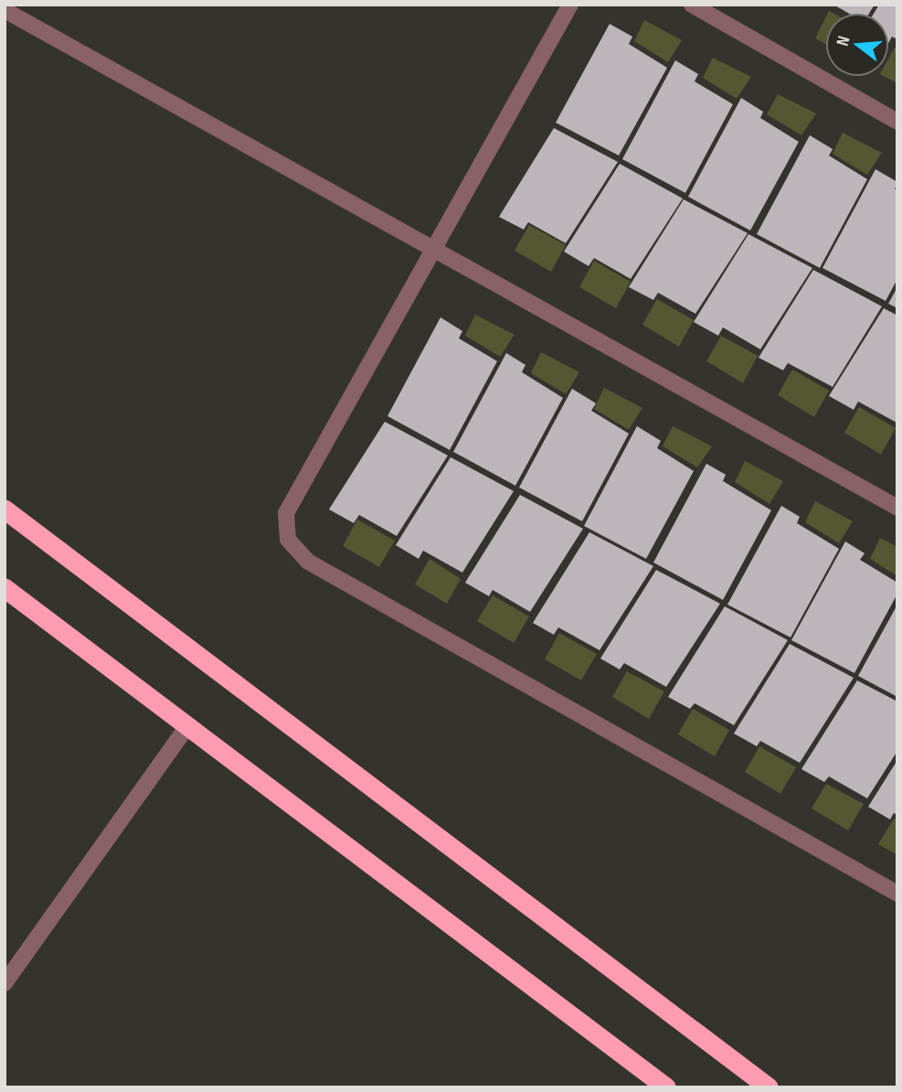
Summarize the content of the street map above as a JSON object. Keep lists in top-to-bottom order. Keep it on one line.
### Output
{"north":"left"}
